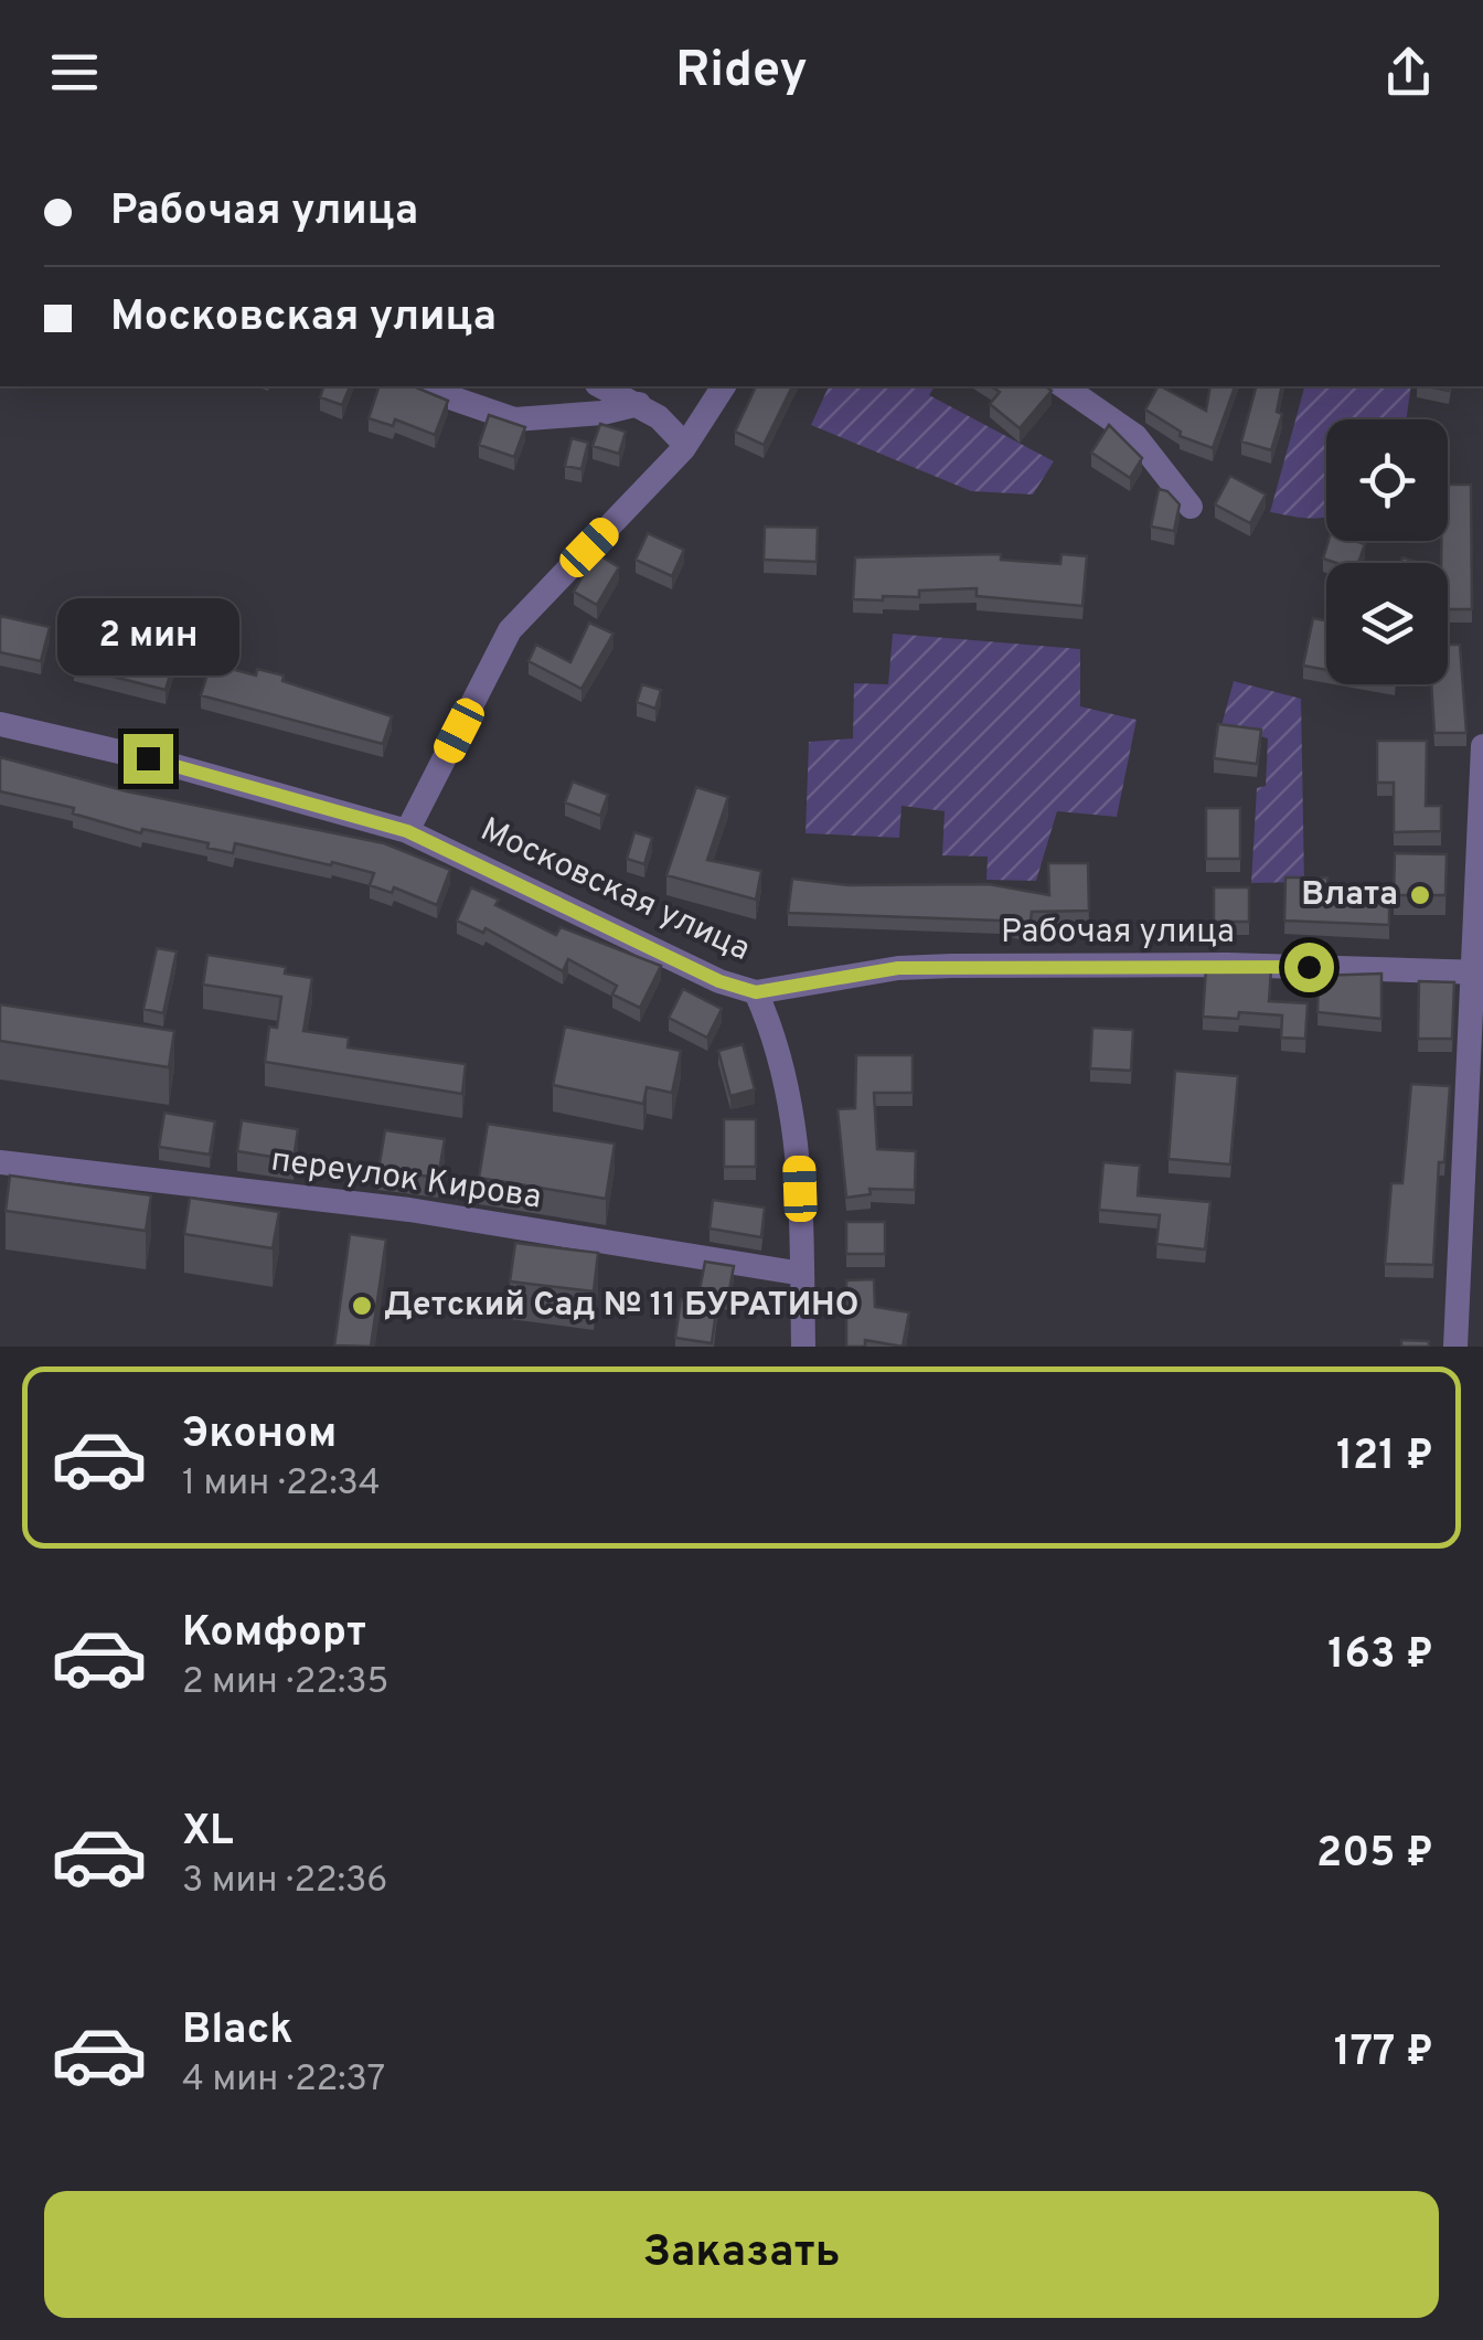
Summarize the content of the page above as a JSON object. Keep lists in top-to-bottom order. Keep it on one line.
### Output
{"streets":{"street":["Московская улица","Рабочая улица","переулок Кирова"]},"crossings":[["Московская улица","Рабочая улица"]],"places":["Влата","Детский Сад № 11 БУРАТИНО"],"page":{"header":"Ridey","banner":["Рабочая улица","Московская улица"],"bubble":"2 мин","list":[{"name":"Эконом","note":"1 мин · 22:34","value":"121 ₽"},{"name":"Комфорт","note":"2 мин · 22:35","value":"163 ₽"},{"name":"XL","note":"3 мин · 22:36","value":"205 ₽"},{"name":"Black","note":"4 мин · 22:37","value":"177 ₽"}],"buttons":"Заказать"}}
